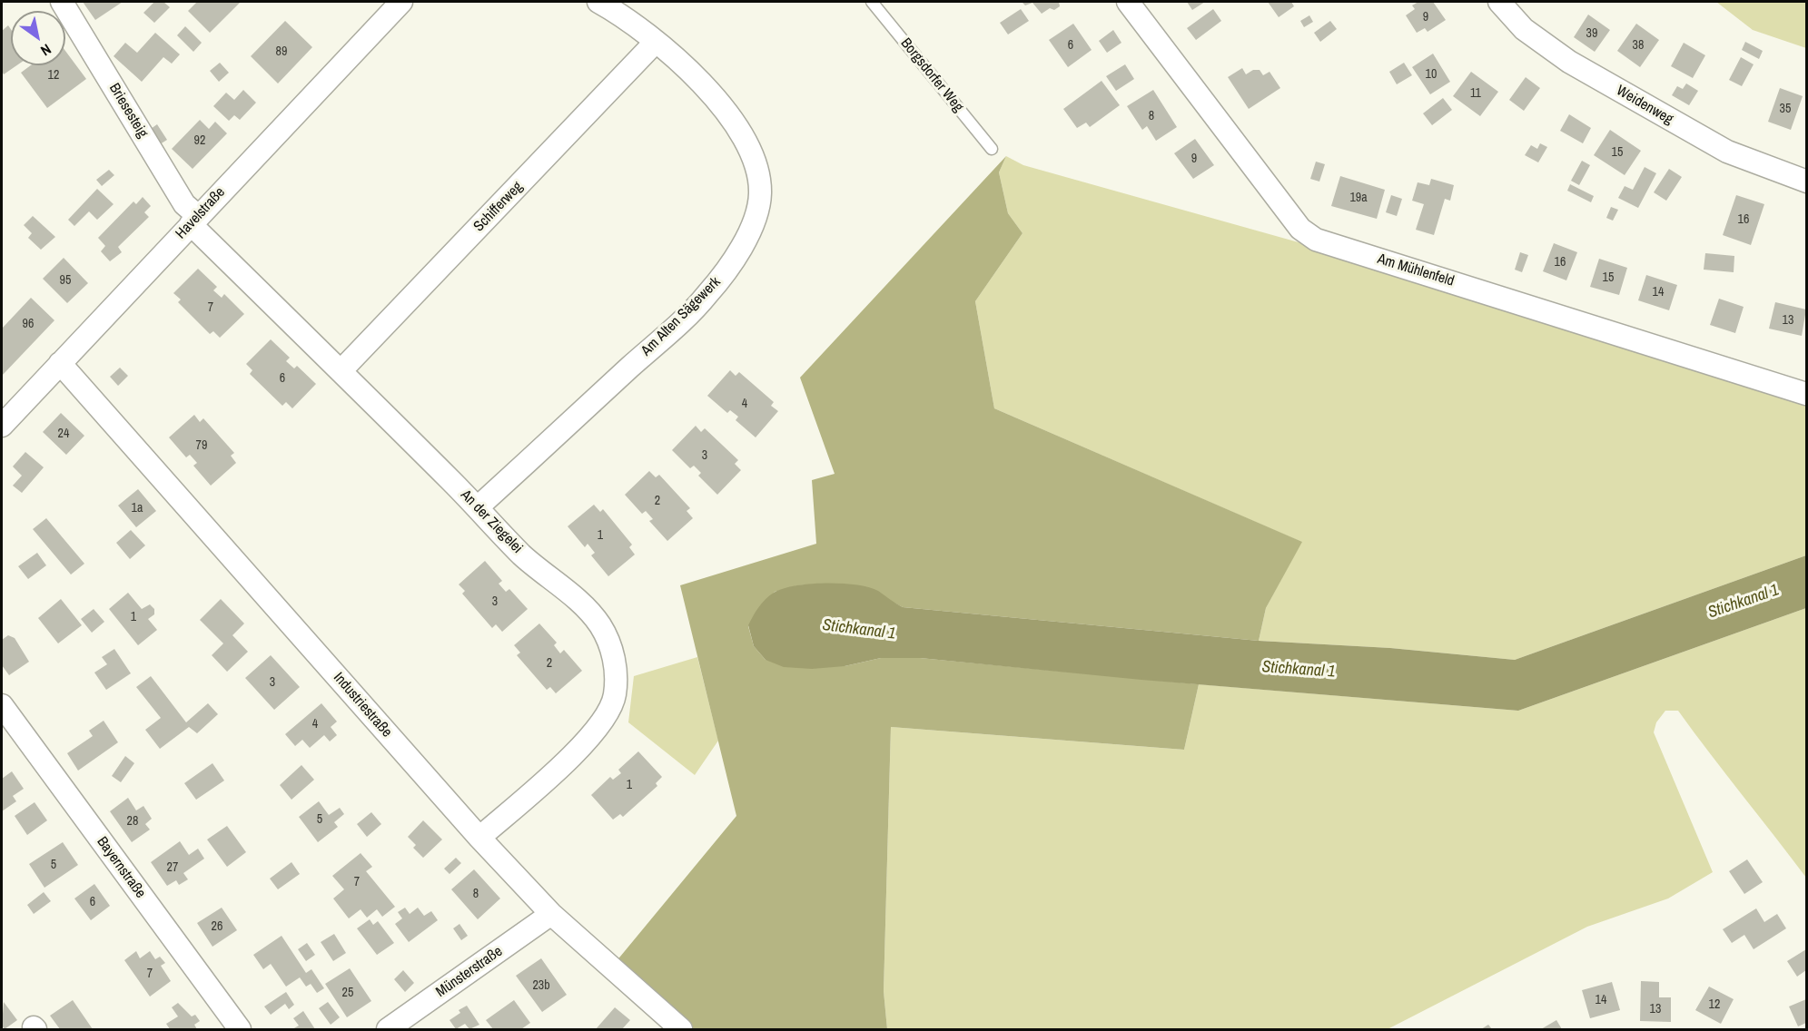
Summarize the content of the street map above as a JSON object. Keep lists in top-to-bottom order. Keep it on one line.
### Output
{"streets":{"street":["Weidenweg","Briesesteig","Schifferweg","Havelstraße","Am Mühlenfeld","Am Alten Sägewerk","An der Ziegelei","Industriestraße","Bayernstraße","Münsterstraße"],"lane":["Borgsdorfer Weg"]},"crossings":[["Briesesteig","Havelstraße"],["Briesesteig","An der Ziegelei"],["Schifferweg","Am Alten Sägewerk"],["Schifferweg","An der Ziegelei"],["Havelstraße","An der Ziegelei"],["Havelstraße","Industriestraße"],["Am Alten Sägewerk","An der Ziegelei"],["An der Ziegelei","Industriestraße"],["Industriestraße","Münsterstraße"]],"water":["Stichkanal 1"],"house_numbers":["9","39","6","38","89","10","12","11","35","8","92","15","9","19a","16","16","15","95","14","7","13","96","6","4","24","79","3","2","1a","1","3","1","2","3","4","1","5","28","5","27","7","8","6","26","7","23b","25","14","12","13"],"north":"bottom right"}
